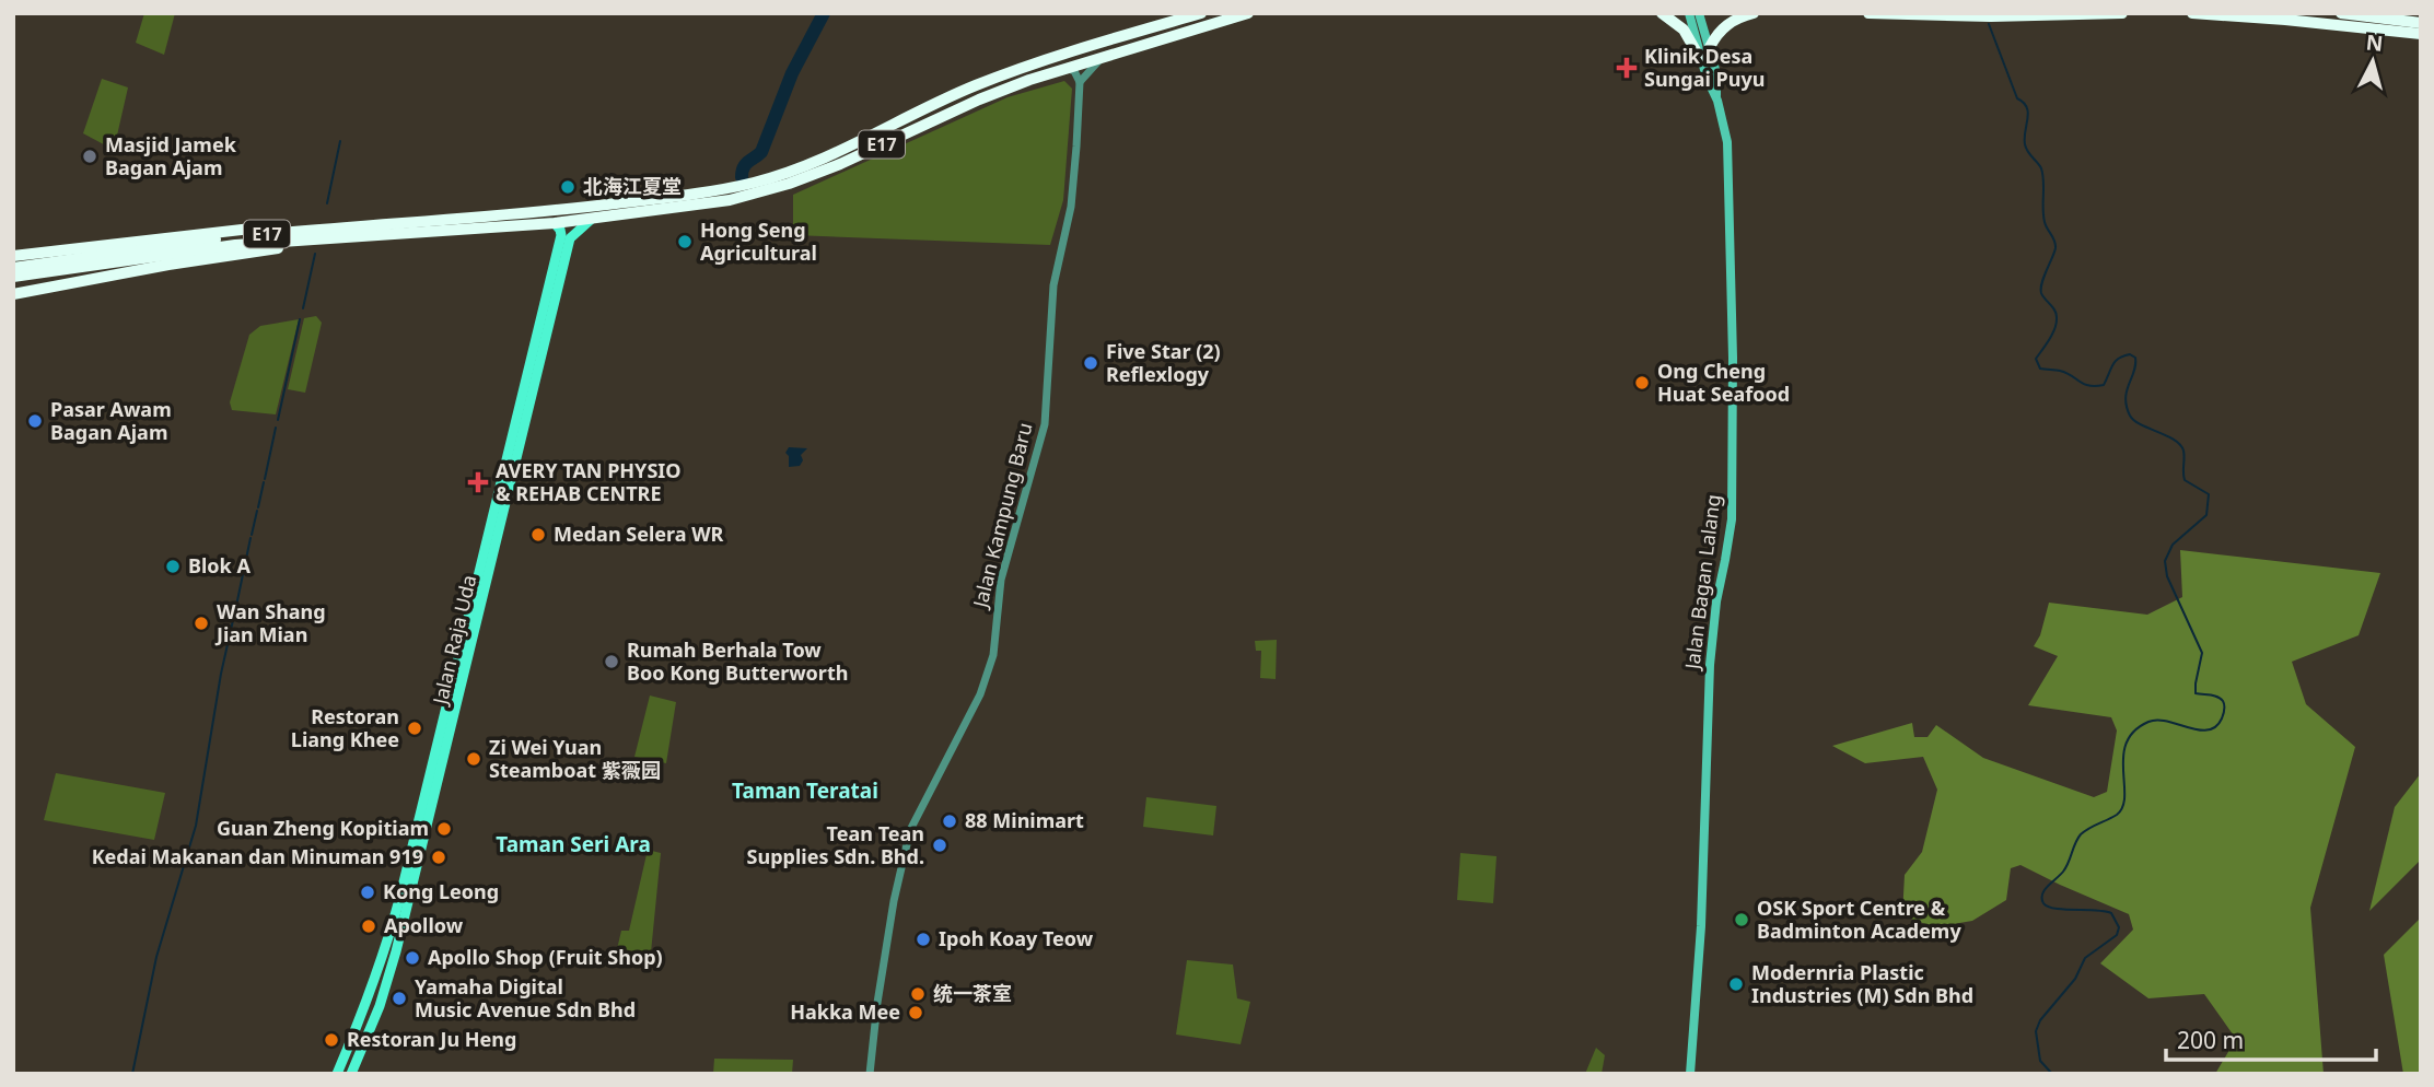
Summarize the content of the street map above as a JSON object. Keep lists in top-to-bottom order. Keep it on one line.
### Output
{"streets":{"highway":["E17"],"main road":["Jalan Bagan Lalang","Jalan Raja Uda"],"street":["Jalan Kampung Baru"]},"crossings":[["E17","Jalan Raja Uda"]],"districts":["Taman Teratai","Taman Seri Ara"],"places":{"health":["Klinik Desa Sungai Puyu","AVERY TAN PHYSIO & REHAB CENTRE"],"other":["Masjid Jamek Bagan Ajam","北海江夏堂","Hong Seng Agricultural","Five Star (2) Reflexlogy","Ong Cheng Huat Seafood","Pasar Awam Bagan Ajam","Medan Selera WR","Blok A","Wan Shang Jian Mian","Rumah Berhala Tow Boo Kong Butterworth","Restoran Liang Khee","Zi Wei Yuan Steamboat 紫薇园","88 Minimart","Guan Zheng Kopitiam","Tean Tean Supplies Sdn. Bhd.","Kedai Makanan dan Minuman 919","Kong Leong","OSK Sport Centre & Badminton Academy","Apollow","Ipoh Koay Teow","Apollo Shop (Fruit Shop)","Modernria Plastic Industries (M) Sdn Bhd","统一茶室","Yamaha Digital Music Avenue Sdn Bhd","Hakka Mee","Restoran Ju Heng"]},"scale_bar":"200 m","north":"top"}
